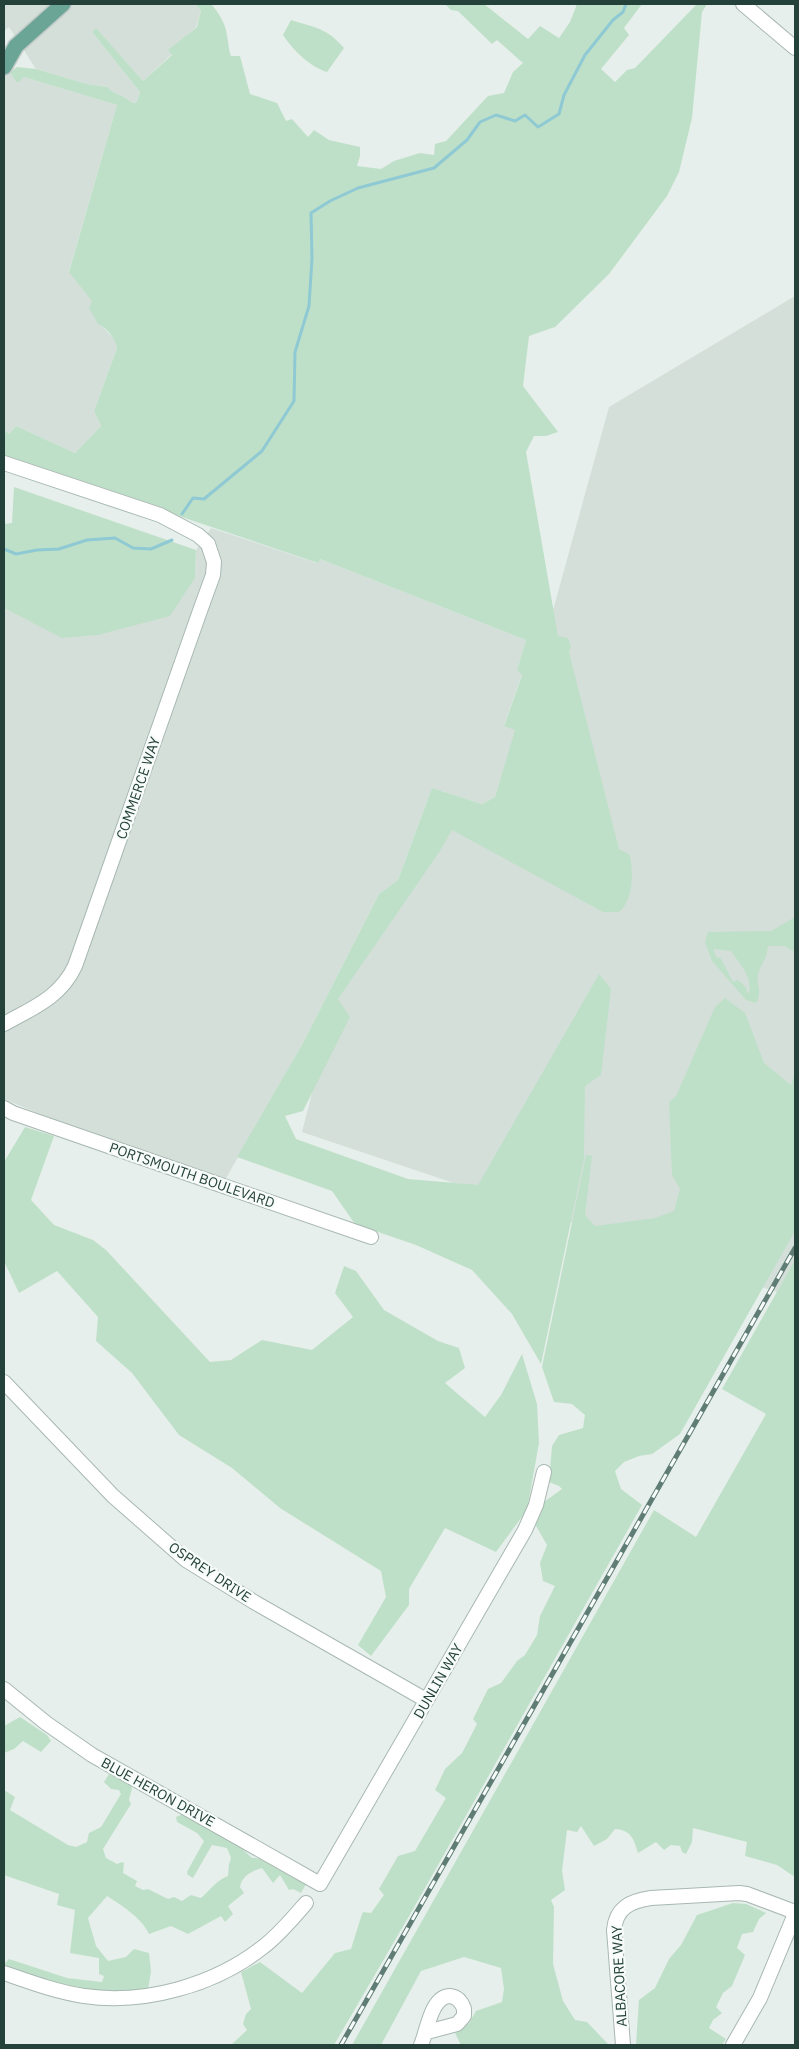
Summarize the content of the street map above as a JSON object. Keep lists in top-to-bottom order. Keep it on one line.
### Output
{"streets":{"street":["COMMERCE WAY","PORTSMOUTH BOULEVARD","OSPREY DRIVE","DUNLIN WAY","BLUE HERON DRIVE","ALBACORE WAY"]},"crossings":[["OSPREY DRIVE","DUNLIN WAY"],["DUNLIN WAY","BLUE HERON DRIVE"]]}
